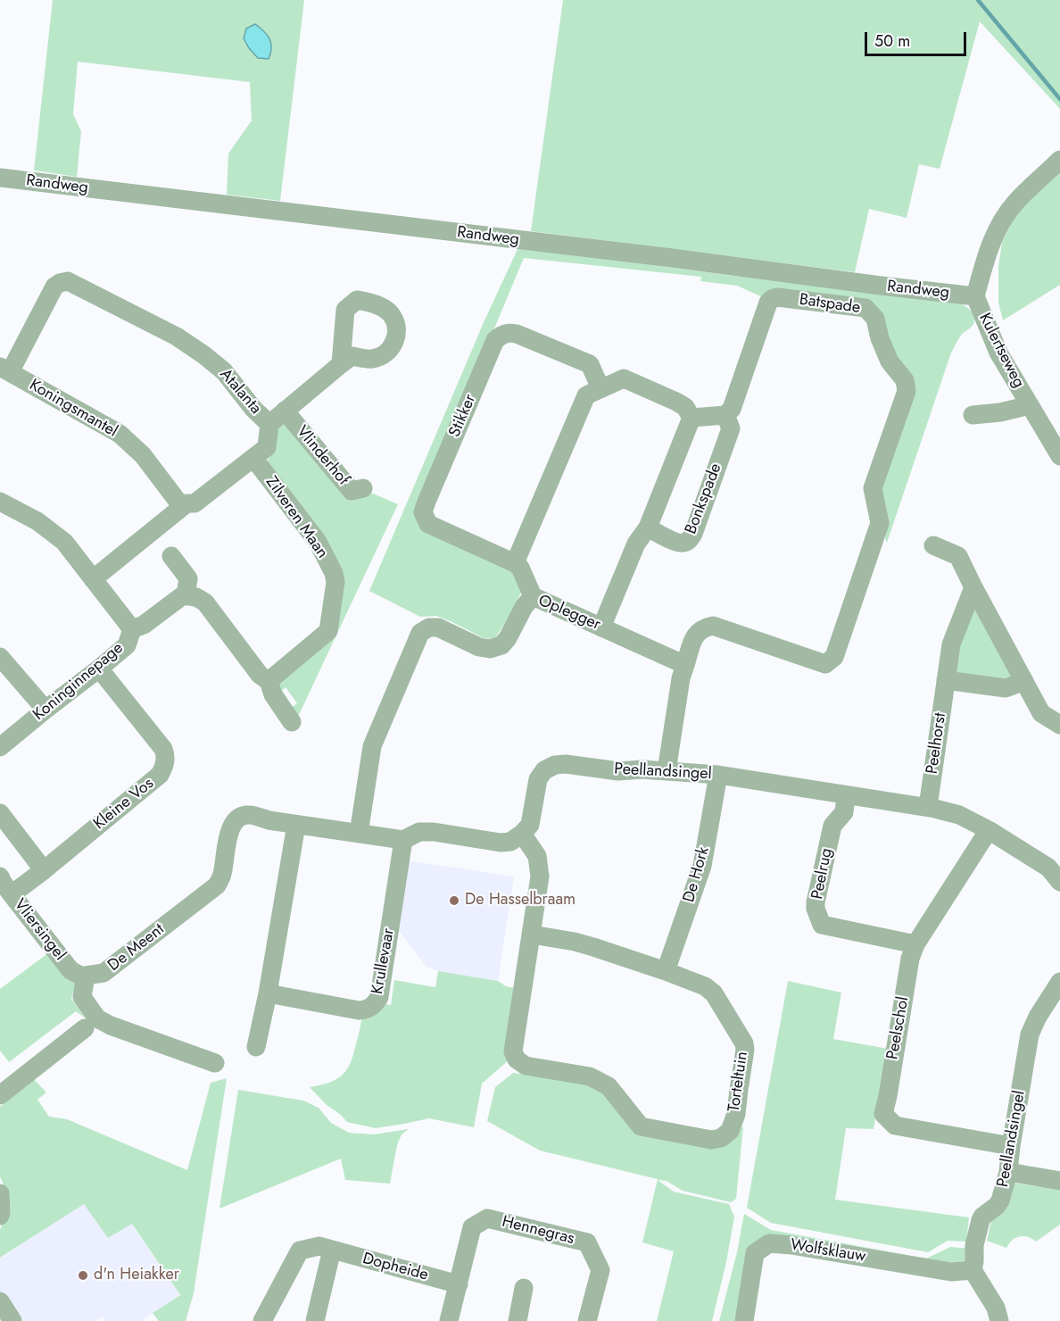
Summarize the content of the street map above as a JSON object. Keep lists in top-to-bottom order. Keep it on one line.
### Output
{"streets":{"street":["Randweg","Batspade","Kulertseweg","Atalanta","Koningsmantel","Stikker","Vlinderhof","Bonkspade","Zilveren Maan","Oplegger","Koninginnepage","Peelhorst","Peellandsingel","Kleine Vos","Peelrug","De Hork","Vliersingel","De Meent","Krullevaar","Peelschol","Torteltuin","Hennegras","Wolfsklauw","Dopheide"]},"crossings":[["Randweg","Kulertseweg"],["Batspade","Bonkspade"],["Batspade","Oplegger"],["Atalanta","Koningsmantel"],["Atalanta","Vlinderhof"],["Atalanta","Zilveren Maan"],["Atalanta","Koninginnepage"],["Koninginnepage","Kleine Vos"],["Peelhorst","Peellandsingel"],["Peellandsingel","Peelrug"],["Peellandsingel","De Hork"],["Peellandsingel","Peelschol"],["Peellandsingel","Torteltuin"],["Peellandsingel","Wolfsklauw"],["Kleine Vos","Vliersingel"],["Peelrug","Peelschol"],["De Hork","Torteltuin"],["Vliersingel","De Meent"],["Hennegras","Dopheide"]],"places":["De Hasselbraam","d'n Heiakker"],"scale_bar":"50 m"}
